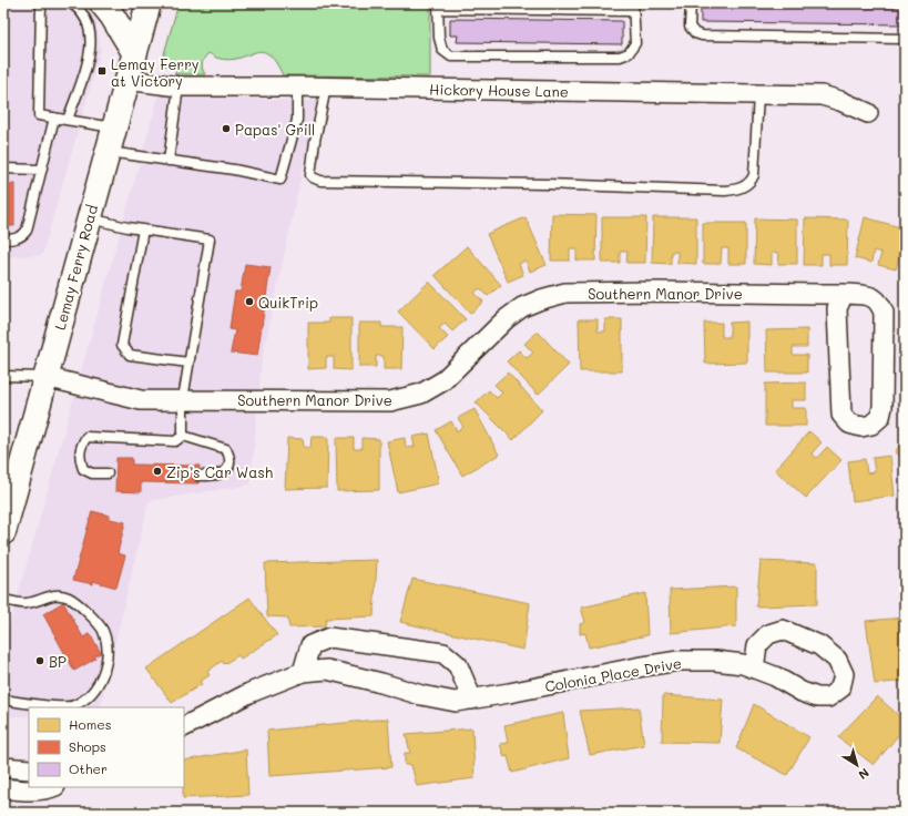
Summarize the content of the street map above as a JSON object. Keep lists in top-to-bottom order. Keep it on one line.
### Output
{"streets":{"main road":["Lemay Ferry Road"],"street":["Hickory House Lane","Southern Manor Drive","Colonia Place Drive"]},"crossings":[["Hickory House Lane","Lemay Ferry Road"],["Lemay Ferry Road","Southern Manor Drive"]],"places":{"transit":["Lemay Ferry at Victory"],"other":["Papas' Grill","QuikTrip","Zip’s Car Wash","BP"]},"legend":["Homes","Shops","Other"],"north":"bottom right"}
